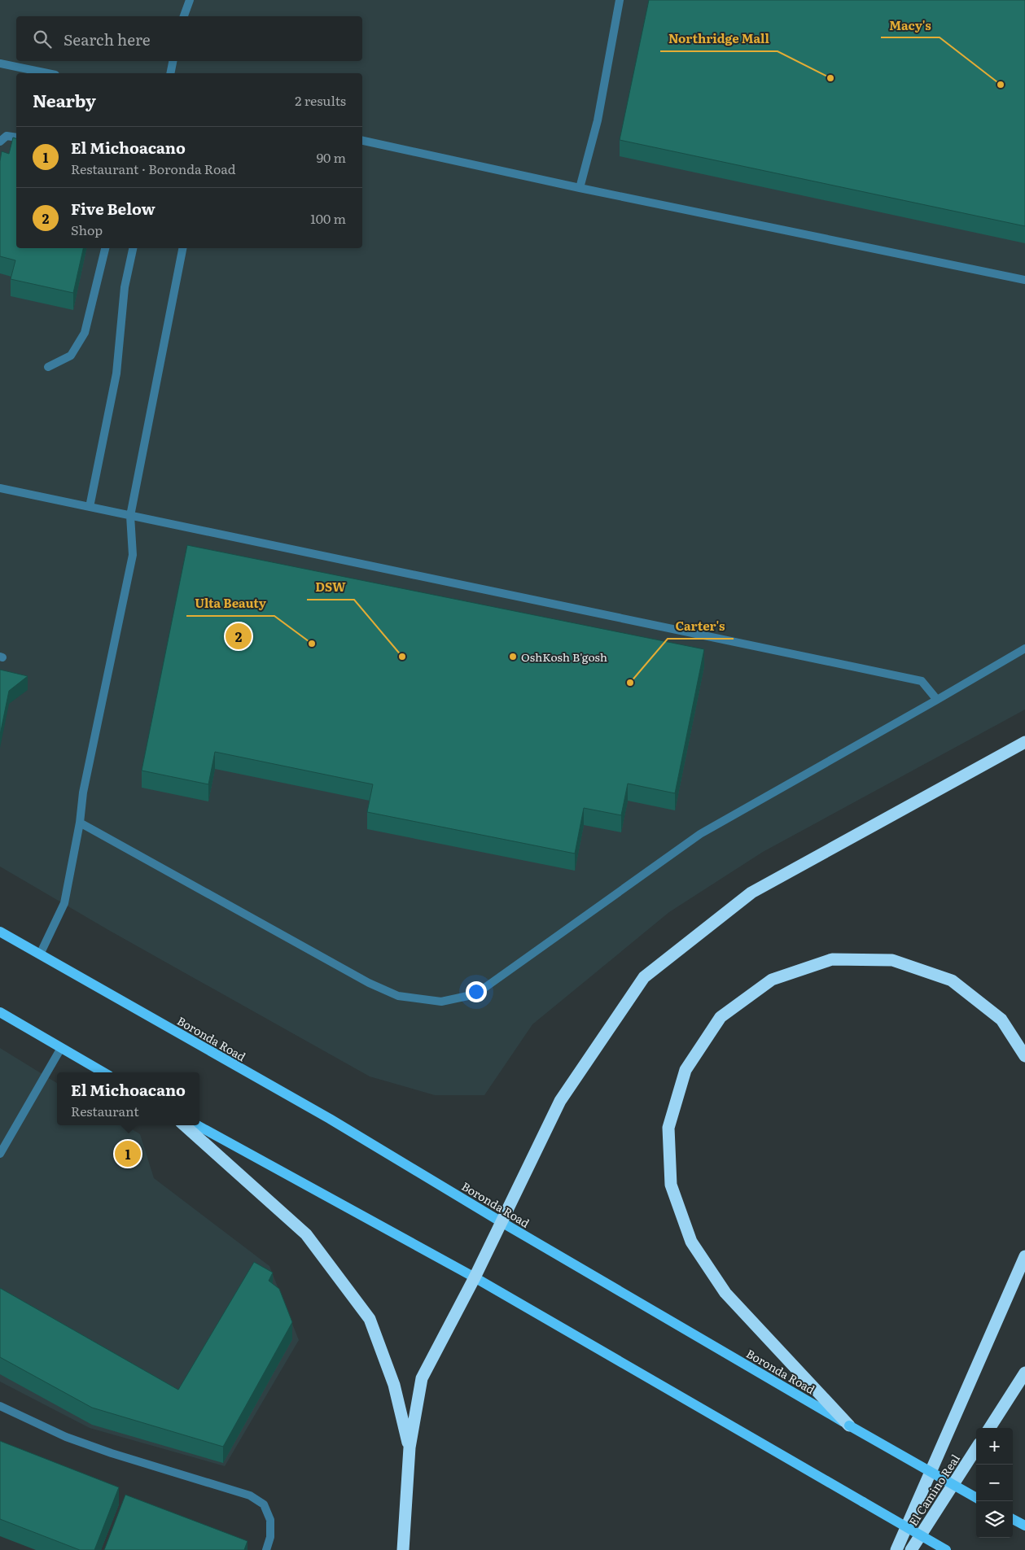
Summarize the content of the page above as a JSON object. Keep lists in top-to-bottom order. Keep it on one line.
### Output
{"streets":{"highway":["El Camino Real"],"main road":["Boronda Road"]},"places":["Northridge Mall","Macy's","Ulta Beauty","DSW","OshKosh B'gosh","Carter's"],"page":{"search":"Search here","heading":["Nearby","2 results"],"list":[{"mark":"1","name":"El Michoacano","note":"Restaurant · Boronda Road","value":"90 m"},{"mark":"2","name":"Five Below","note":"Shop","value":"100 m"}],"pins":["2","1"],"popup":["El Michoacano","Restaurant"],"map_buttons":["+","−"]}}
